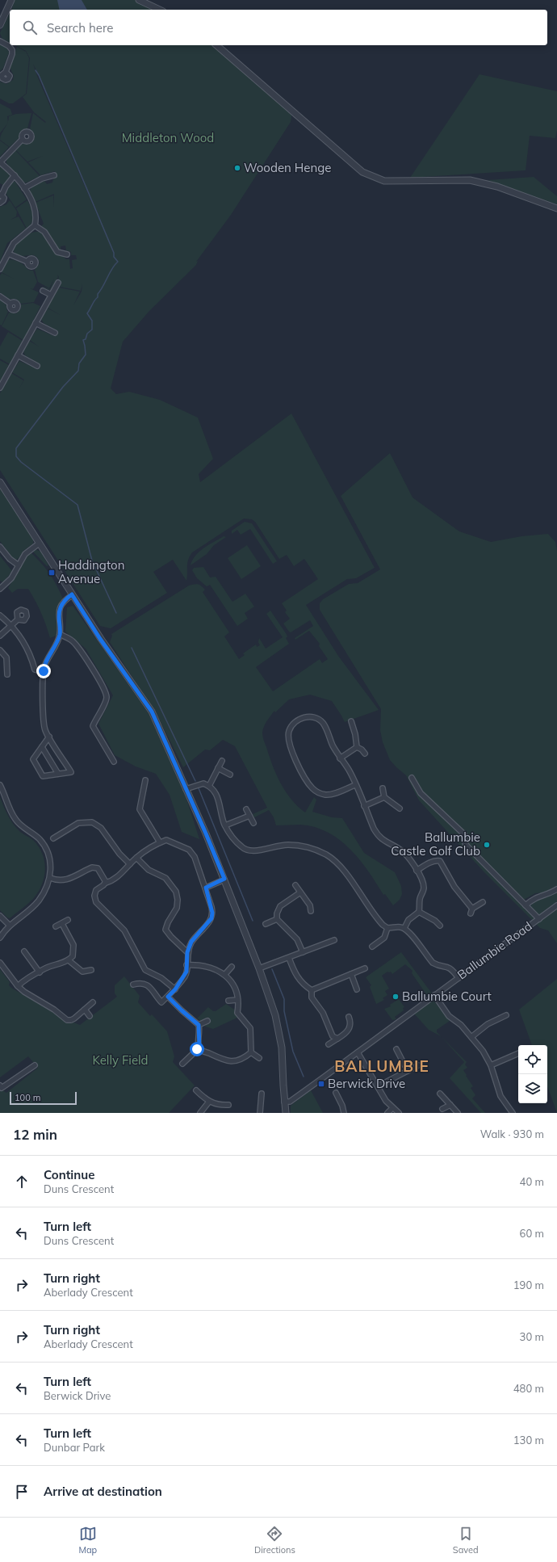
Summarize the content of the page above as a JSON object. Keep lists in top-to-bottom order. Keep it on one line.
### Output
{"streets":{"street":["Ballumbie Road"]},"districts":["BALLUMBIE"],"parks":["Middleton Wood","Kelly Field"],"places":{"other":["Wooden Henge","Ballumbie Castle Golf Club","Ballumbie Court"],"transit":["Haddington Avenue","Berwick Drive"]},"scale_bar":"100 m","page":{"search":"Search here","scale":"100 m","heading":["12 min","Walk · 930 m"],"list":[["Continue","Duns Crescent","40 m"],["Turn left","Duns Crescent","60 m"],["Turn right","Aberlady Crescent","190 m"],["Turn right","Aberlady Crescent","30 m"],["Turn left","Berwick Drive","480 m"],["Turn left","Dunbar Park","130 m"],"Arrive at destination"],"nav":["Map","Directions","Saved"]}}
